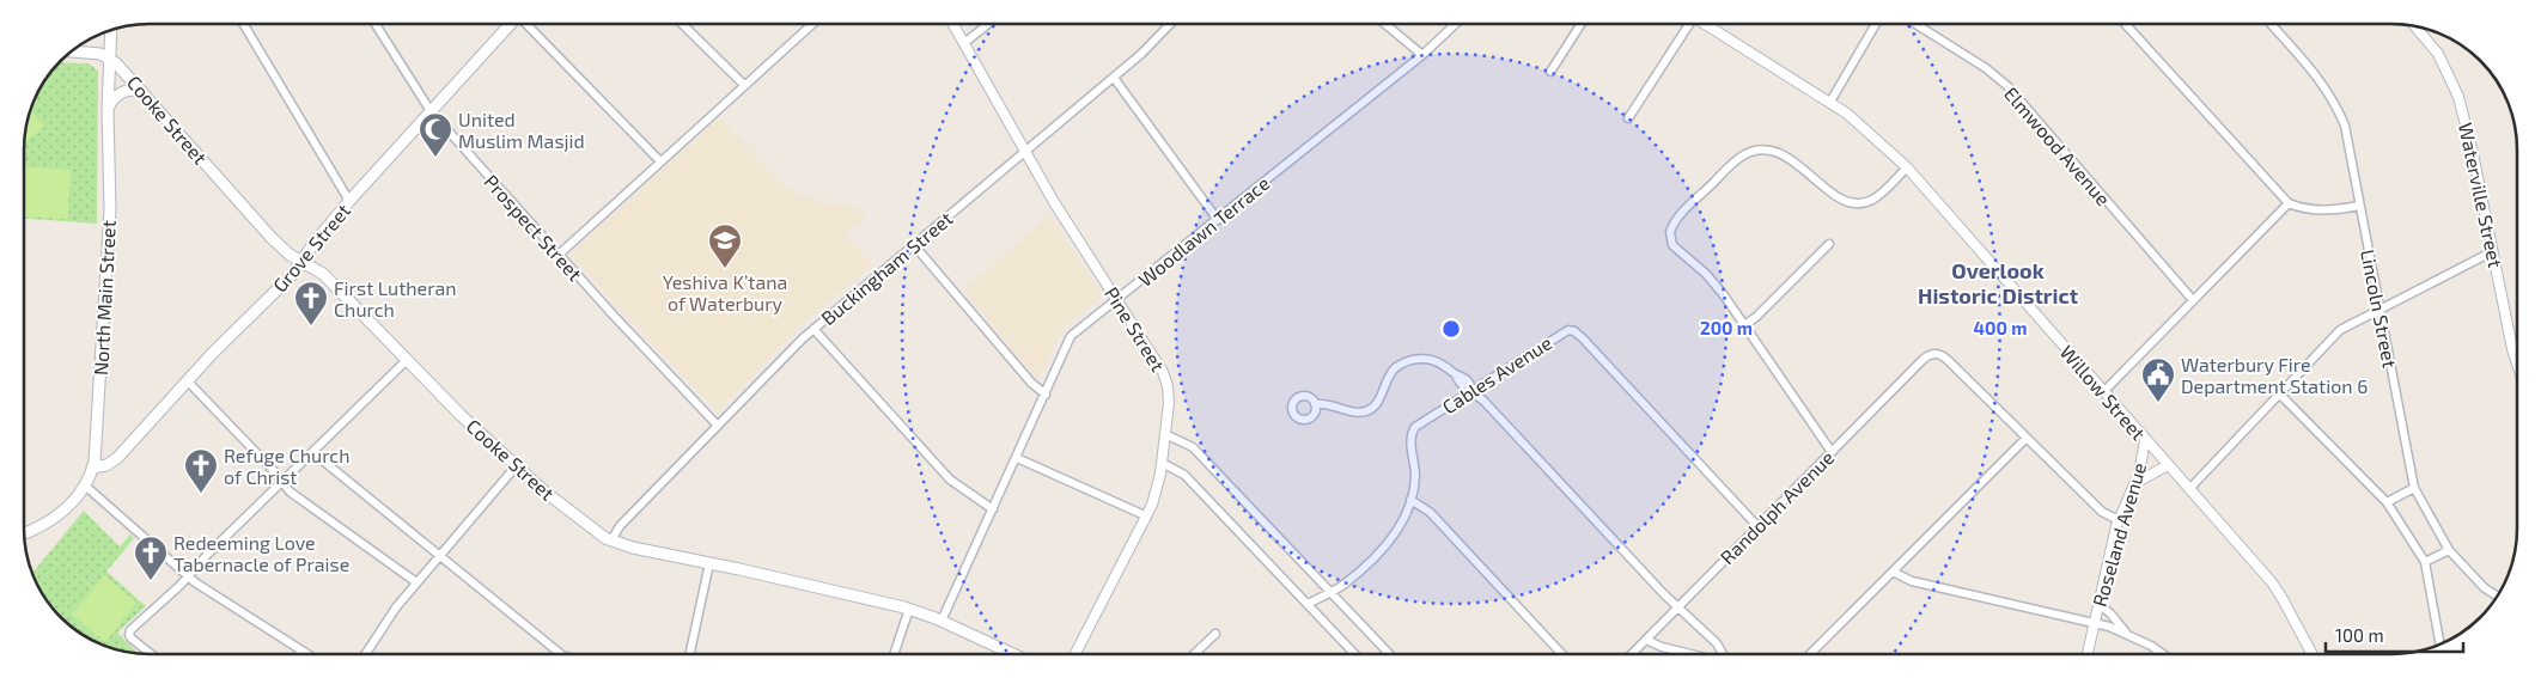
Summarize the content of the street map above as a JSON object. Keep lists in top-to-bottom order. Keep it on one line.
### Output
{"streets":{"main road":["Cooke Street","Grove Street","North Main Street"],"street":["Elmwood Avenue","Waterville Street","Prospect Street","Woodlawn Terrace","Buckingham Street","Lincoln Street","Pine Street","Cables Avenue","Willow Street","Randolph Avenue","Roseland Avenue"]},"crossings":[["Cooke Street","Woodlawn Terrace"],["Cooke Street","Grove Street"],["Cooke Street","Buckingham Street"],["Cooke Street","North Main Street"],["Prospect Street","Grove Street"],["Prospect Street","Buckingham Street"],["Woodlawn Terrace","Pine Street"],["Grove Street","North Main Street"],["Buckingham Street","Pine Street"],["Cables Avenue","Randolph Avenue"],["Willow Street","Roseland Avenue"]],"districts":["Overlook Historic District"],"places":{"mosque":["United Muslim Masjid"],"school or university":["Yeshiva K’tana of Waterbury"],"church":["First Lutheran Church","Refuge Church of Christ","Redeeming Love Tabernacle of Praise"],"public building":["Waterbury Fire Department Station 6"]},"scale_bar":"100 m","rings":["200 m","400 m"]}
